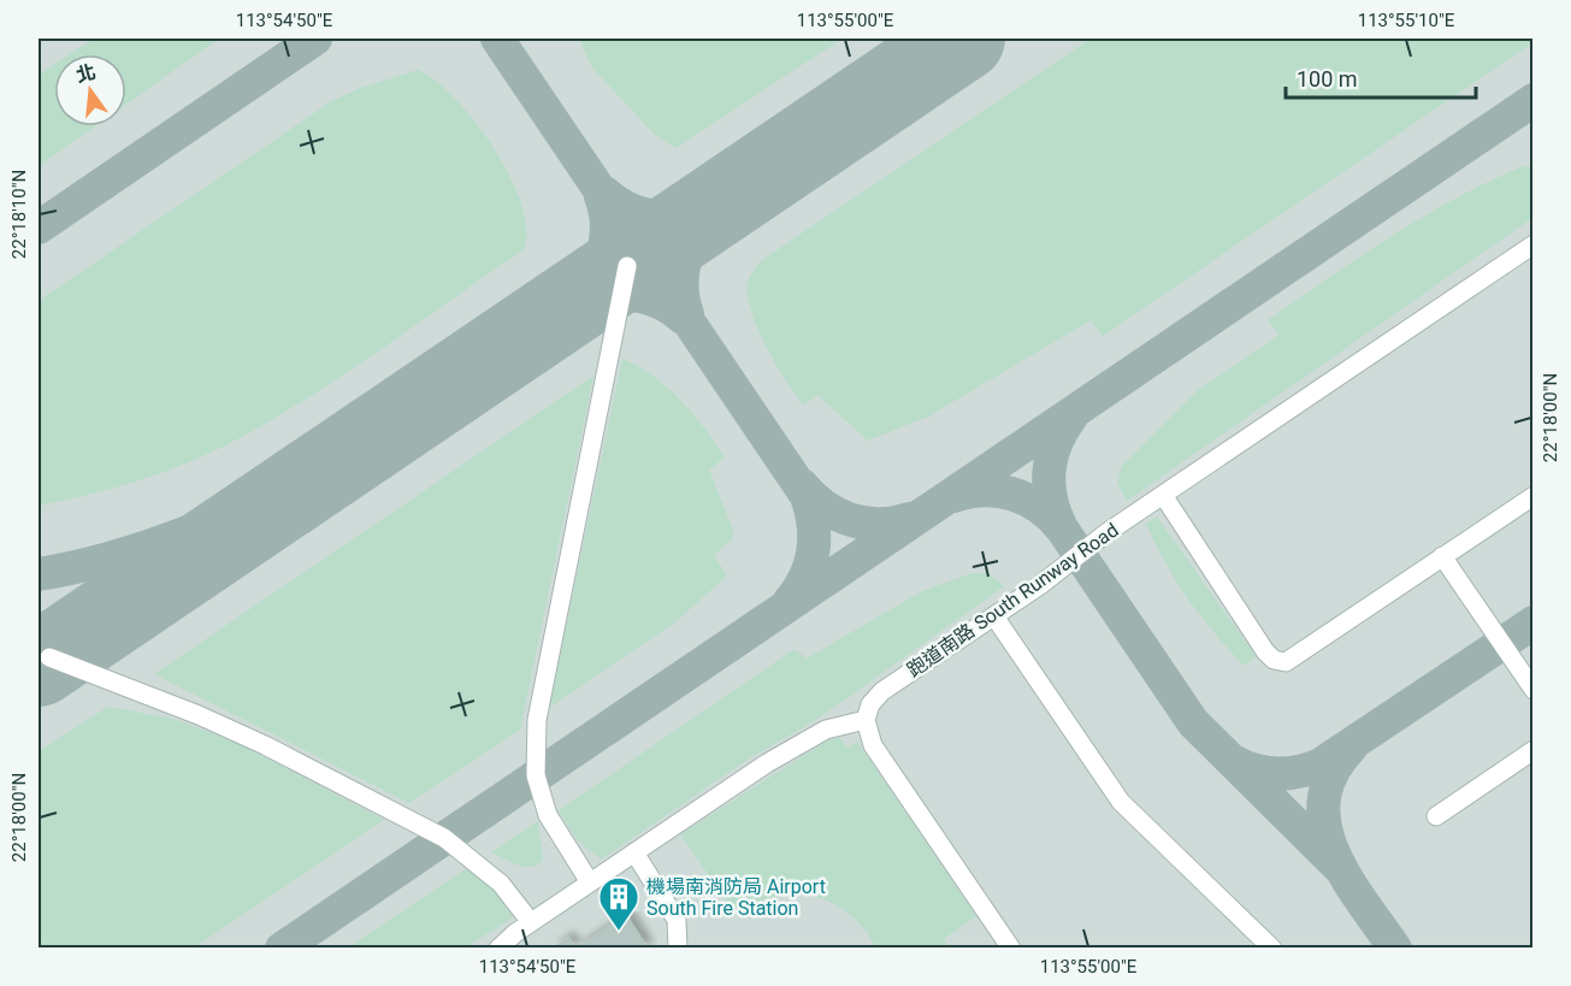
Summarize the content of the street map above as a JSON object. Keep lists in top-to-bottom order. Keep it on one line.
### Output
{"streets":{"lane":["跑道南路 South Runway Road"]},"places":{"building":["機場南消防局 Airport South Fire Station"]},"scale_bar":"100 m","north":"top","coordinates":["113°54'50\"E","113°55'00\"E","113°55'10\"E","22°18'10\"N","22°18'00\"N"]}
